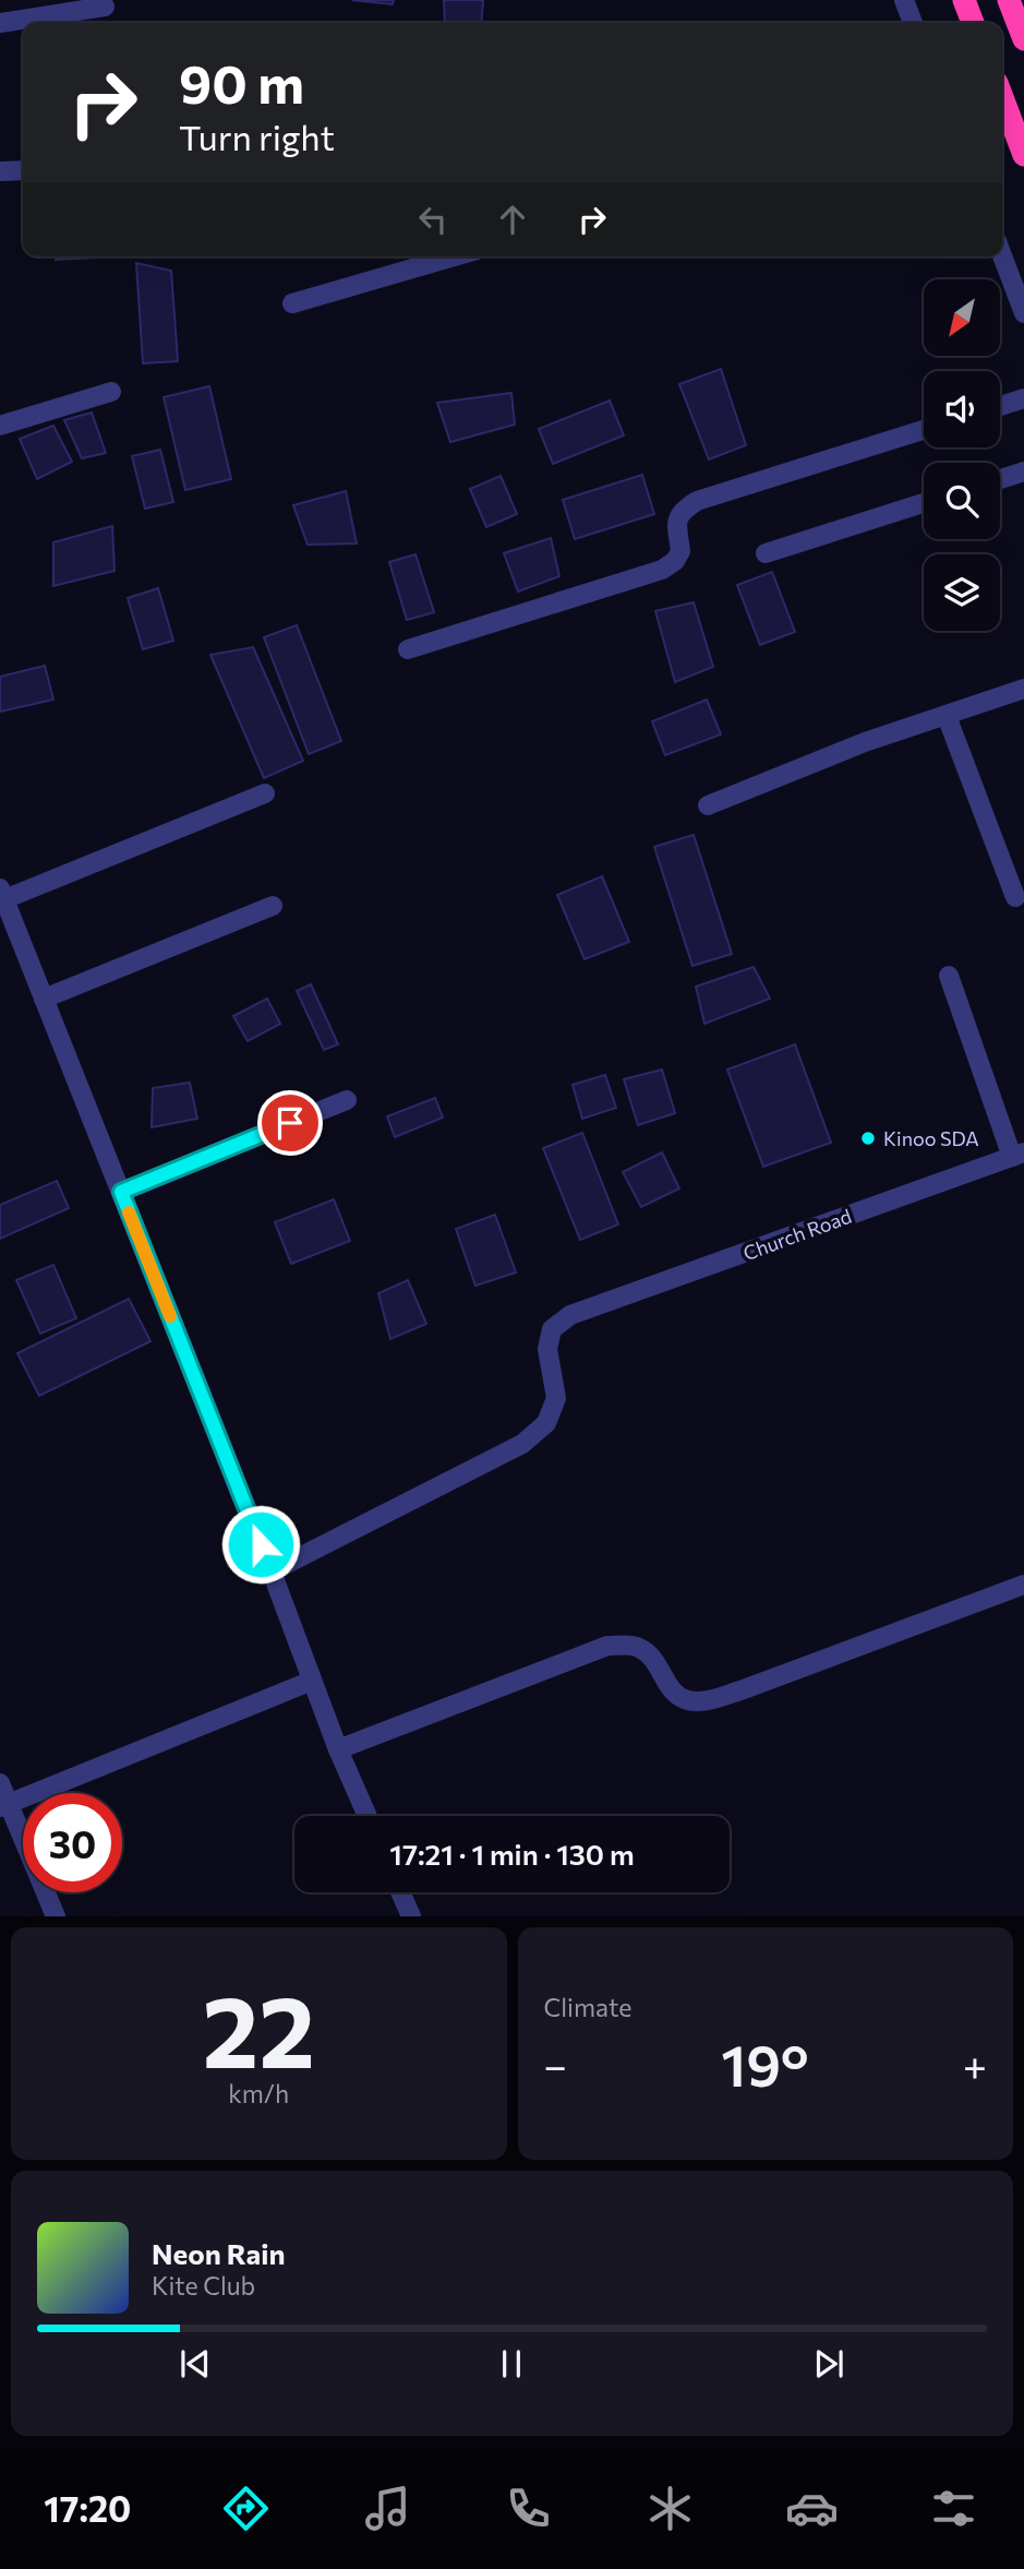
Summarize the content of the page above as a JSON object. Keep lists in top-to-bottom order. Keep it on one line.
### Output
{"streets":{"street":["Church Road"]},"places":["Kinoo SDA"],"north":"bottom left","page":{"turn":["90 m","Turn right"],"limit":"30","trip":"17:21 · 1 min · 130 m","tile":[["22","km/h"],"Climate"],"heat":["−","19°","+"],"song":["Neon Rain","Kite Club"],"tabs":"17:20"}}
